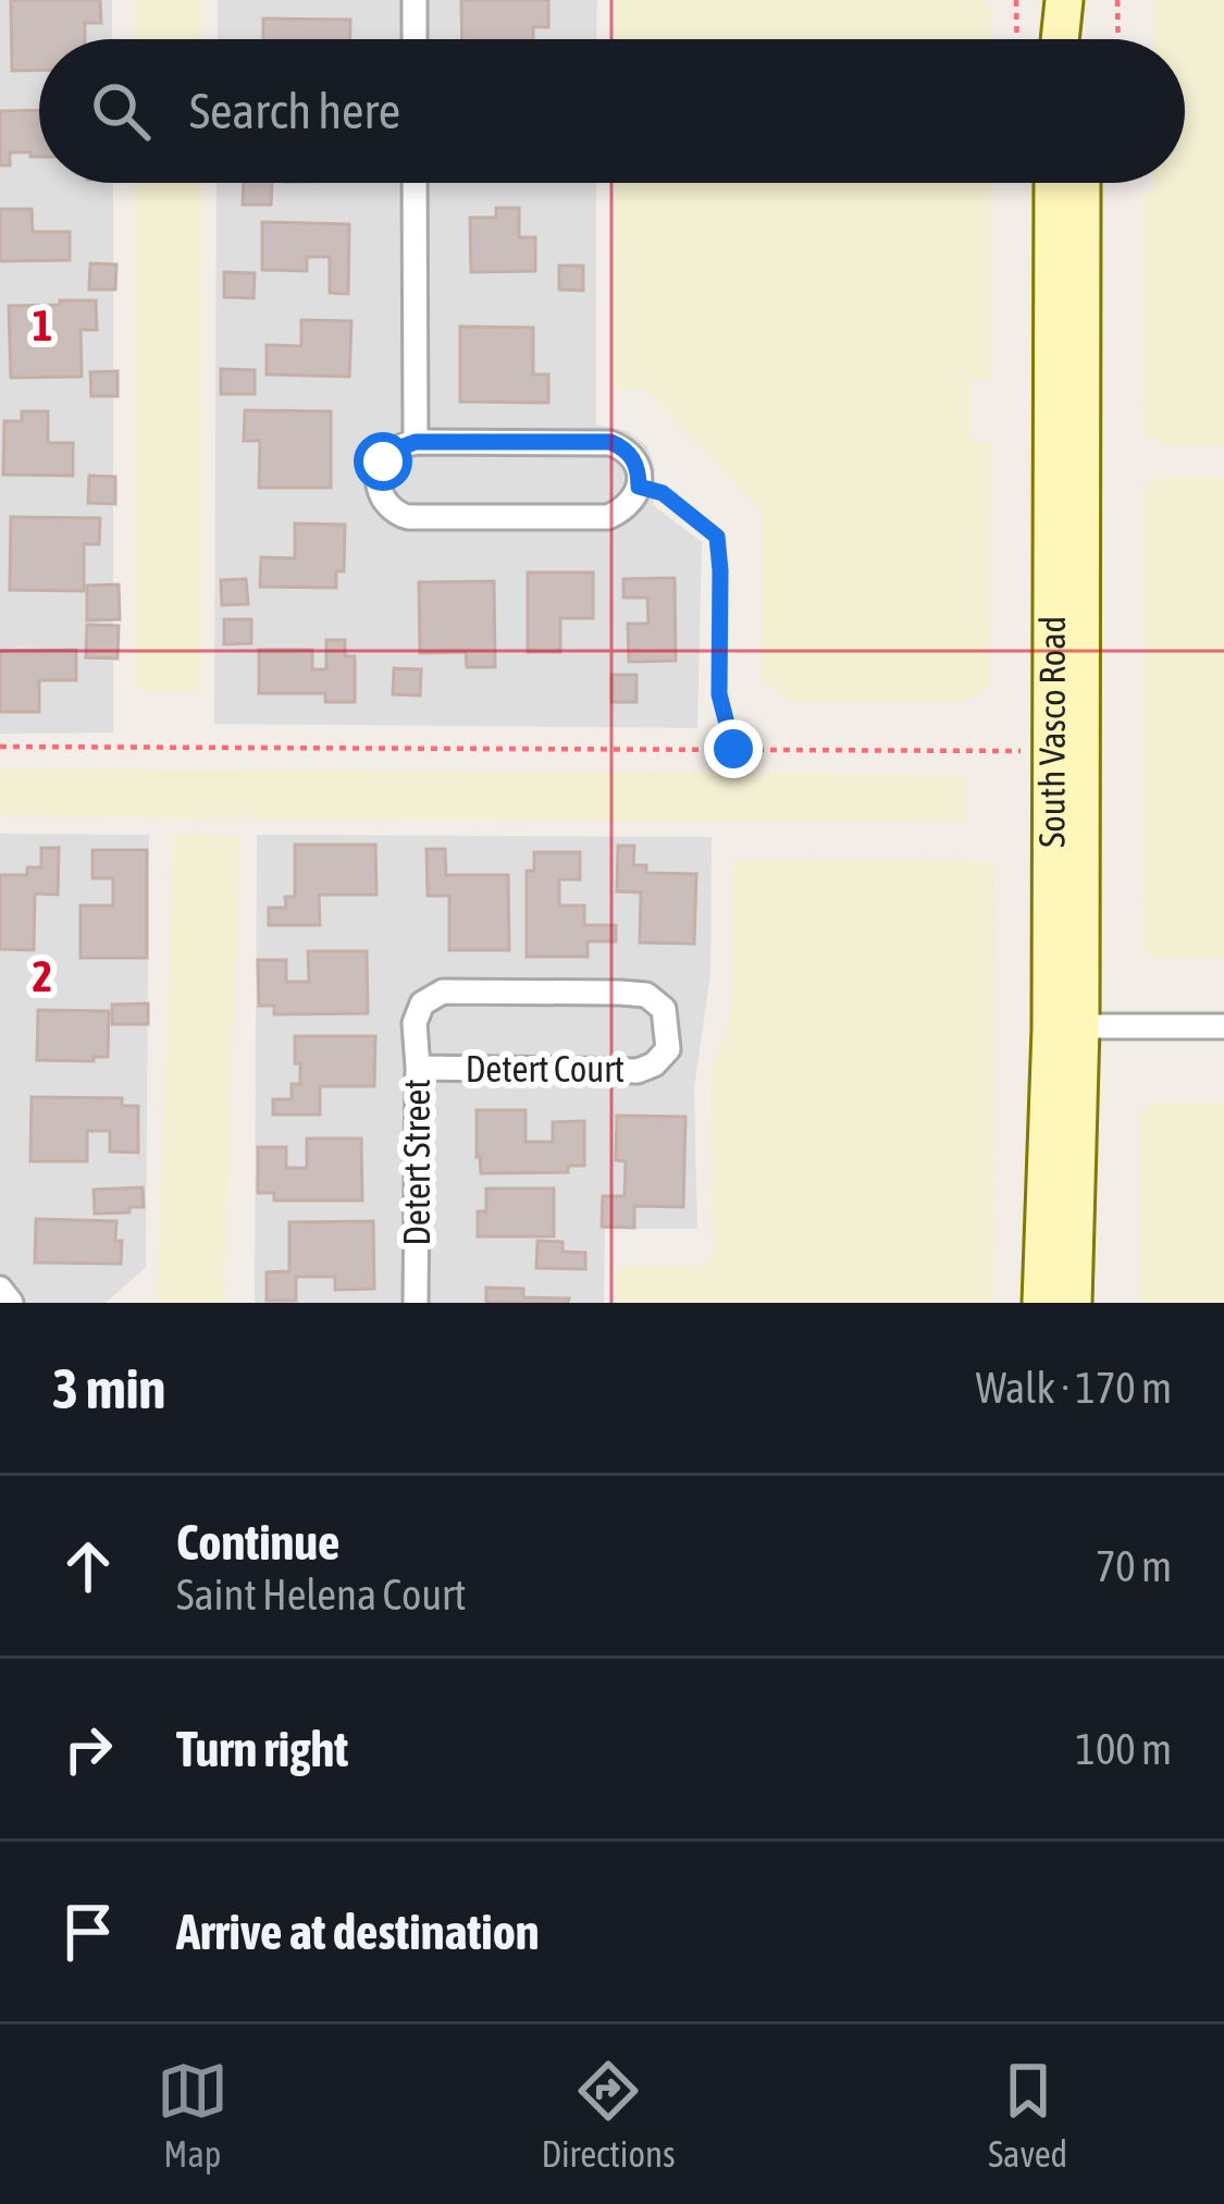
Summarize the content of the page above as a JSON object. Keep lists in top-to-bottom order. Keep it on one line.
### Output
{"streets":{"main road":["South Vasco Road"],"street":["Detert Court","Detert Street"]},"crossings":[["Detert Court","Detert Street"]],"page":{"search":"Search here","heading":["3 min","Walk · 170 m"],"list":[["Continue","Saint Helena Court","70 m"],["Turn right","100 m"],"Arrive at destination"],"nav":["Map","Directions","Saved"]},"grid":{"rows":["1","2"]}}
